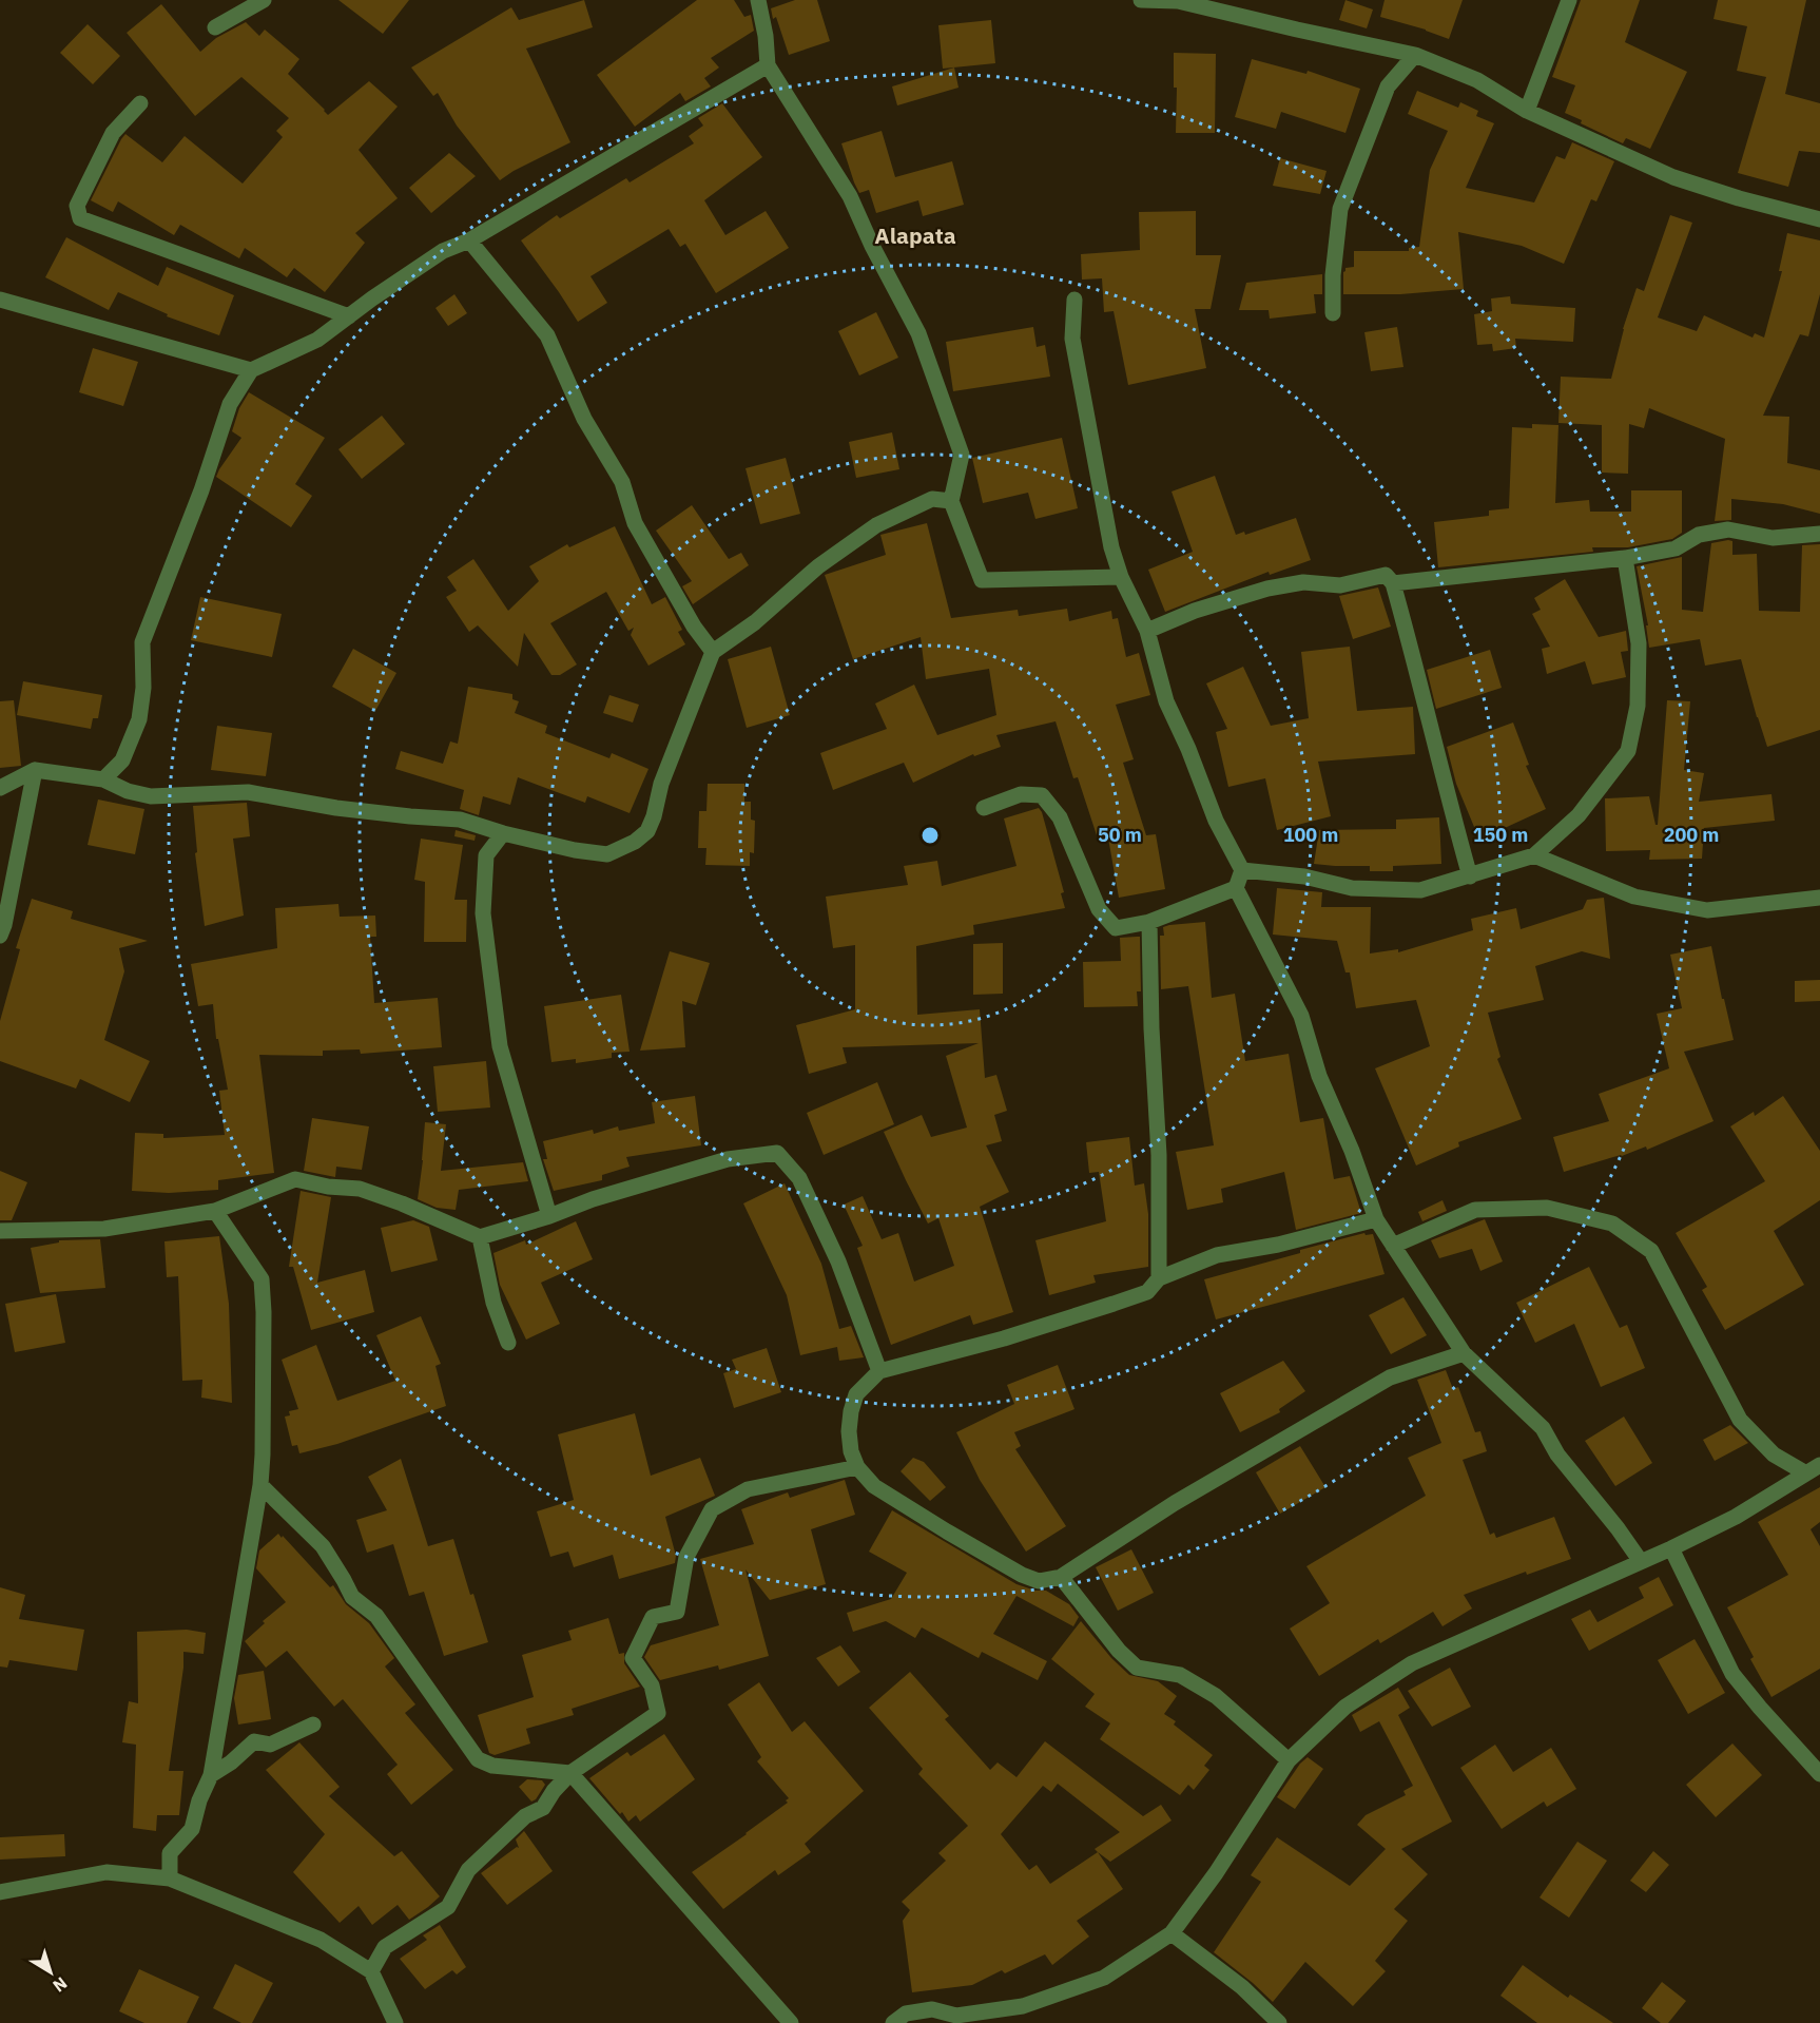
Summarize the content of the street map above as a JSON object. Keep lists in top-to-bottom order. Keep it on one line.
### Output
{"districts":["Alapata"],"north":"bottom right","rings":["50 m","100 m","150 m","200 m"]}
